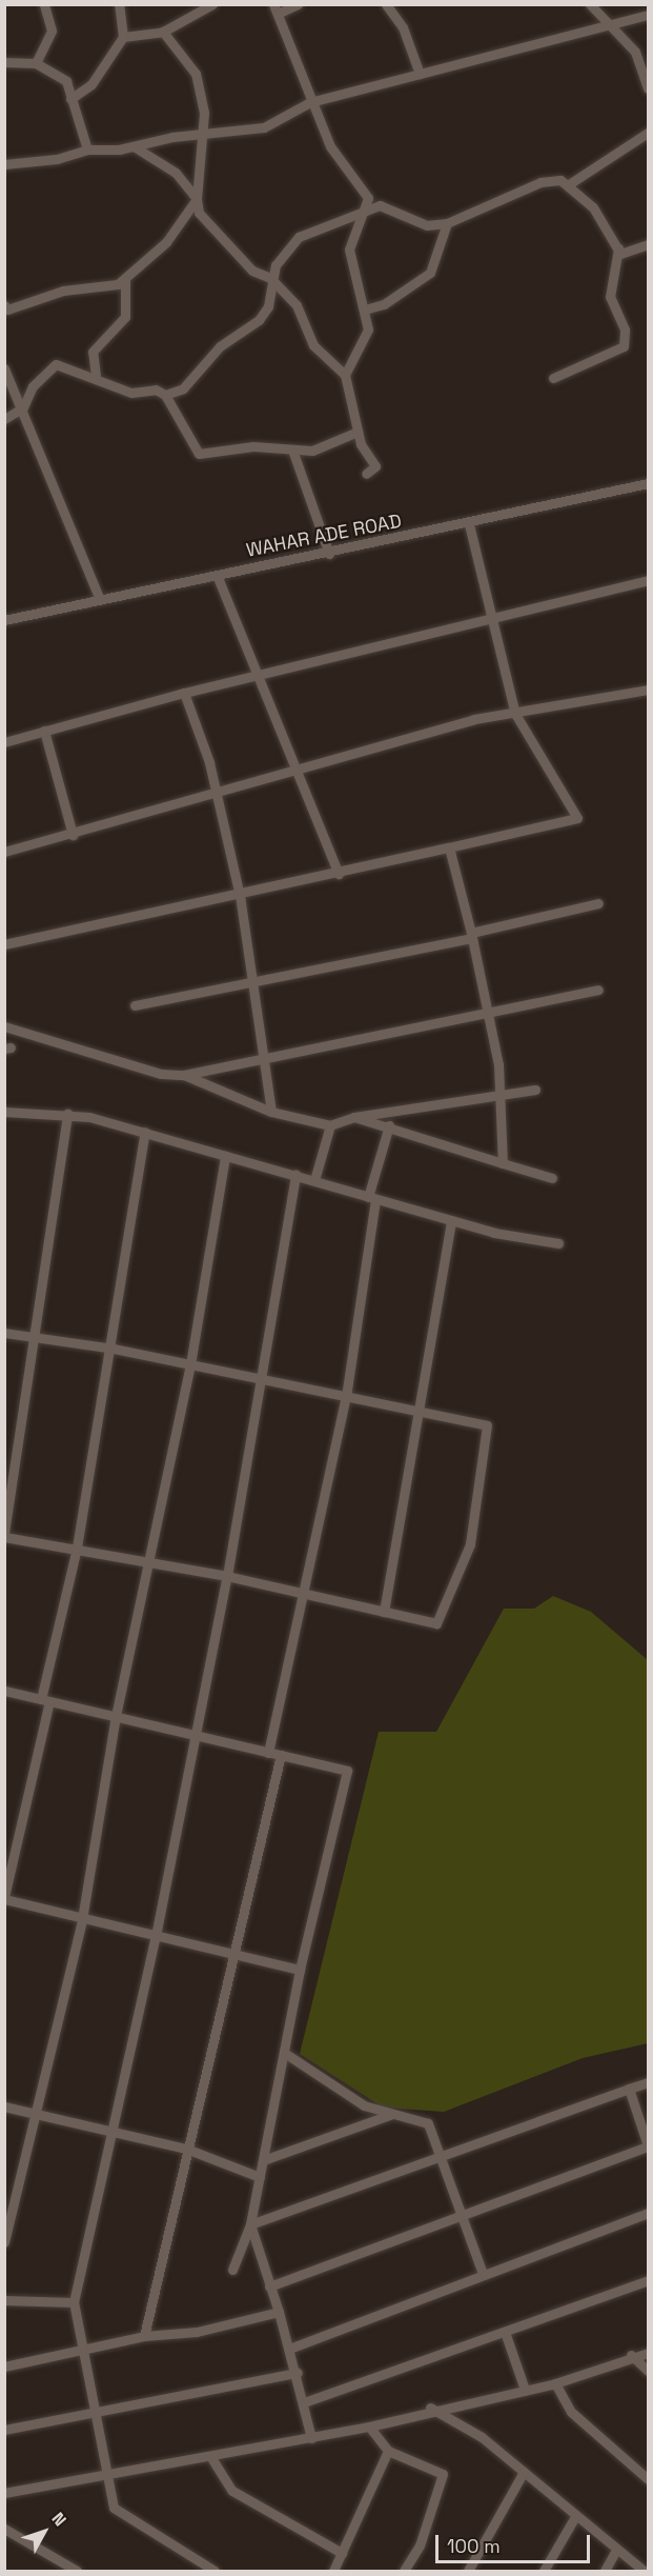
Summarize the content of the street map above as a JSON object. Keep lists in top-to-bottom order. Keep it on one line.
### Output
{"streets":{"street":["WAHAR ADE ROAD"]},"scale_bar":"100 m","north":"top right"}
